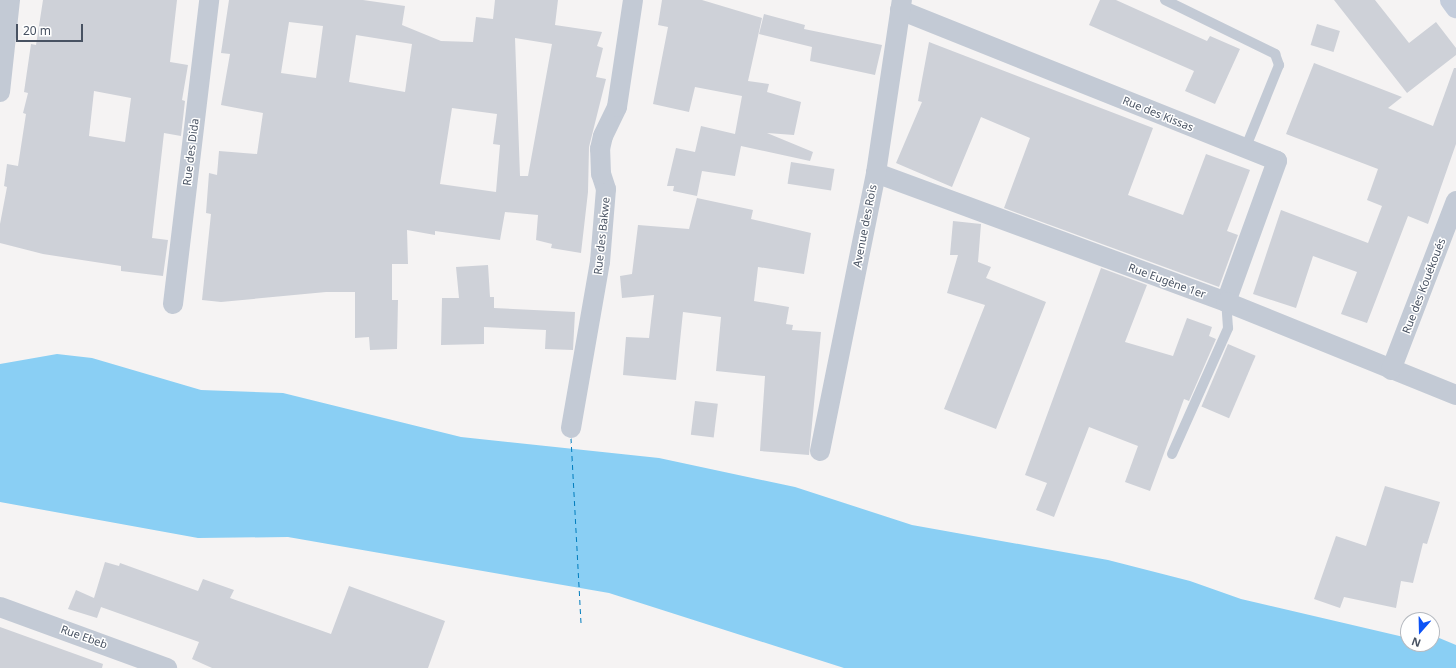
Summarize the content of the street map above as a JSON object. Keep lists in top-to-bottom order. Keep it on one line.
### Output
{"streets":{"street":["Rue des Kissas","Rue des Dida","Avenue des Rois","Rue des Bakwe","Rue Eugène 1er","Rue des Kouékoués","Rue Ebeb"]},"crossings":[["Rue des Kissas","Avenue des Rois"],["Rue des Kissas","Rue Eugène 1er"],["Avenue des Rois","Rue Eugène 1er"],["Rue Eugène 1er","Rue des Kouékoués"]],"scale_bar":"20 m","north":"bottom"}
